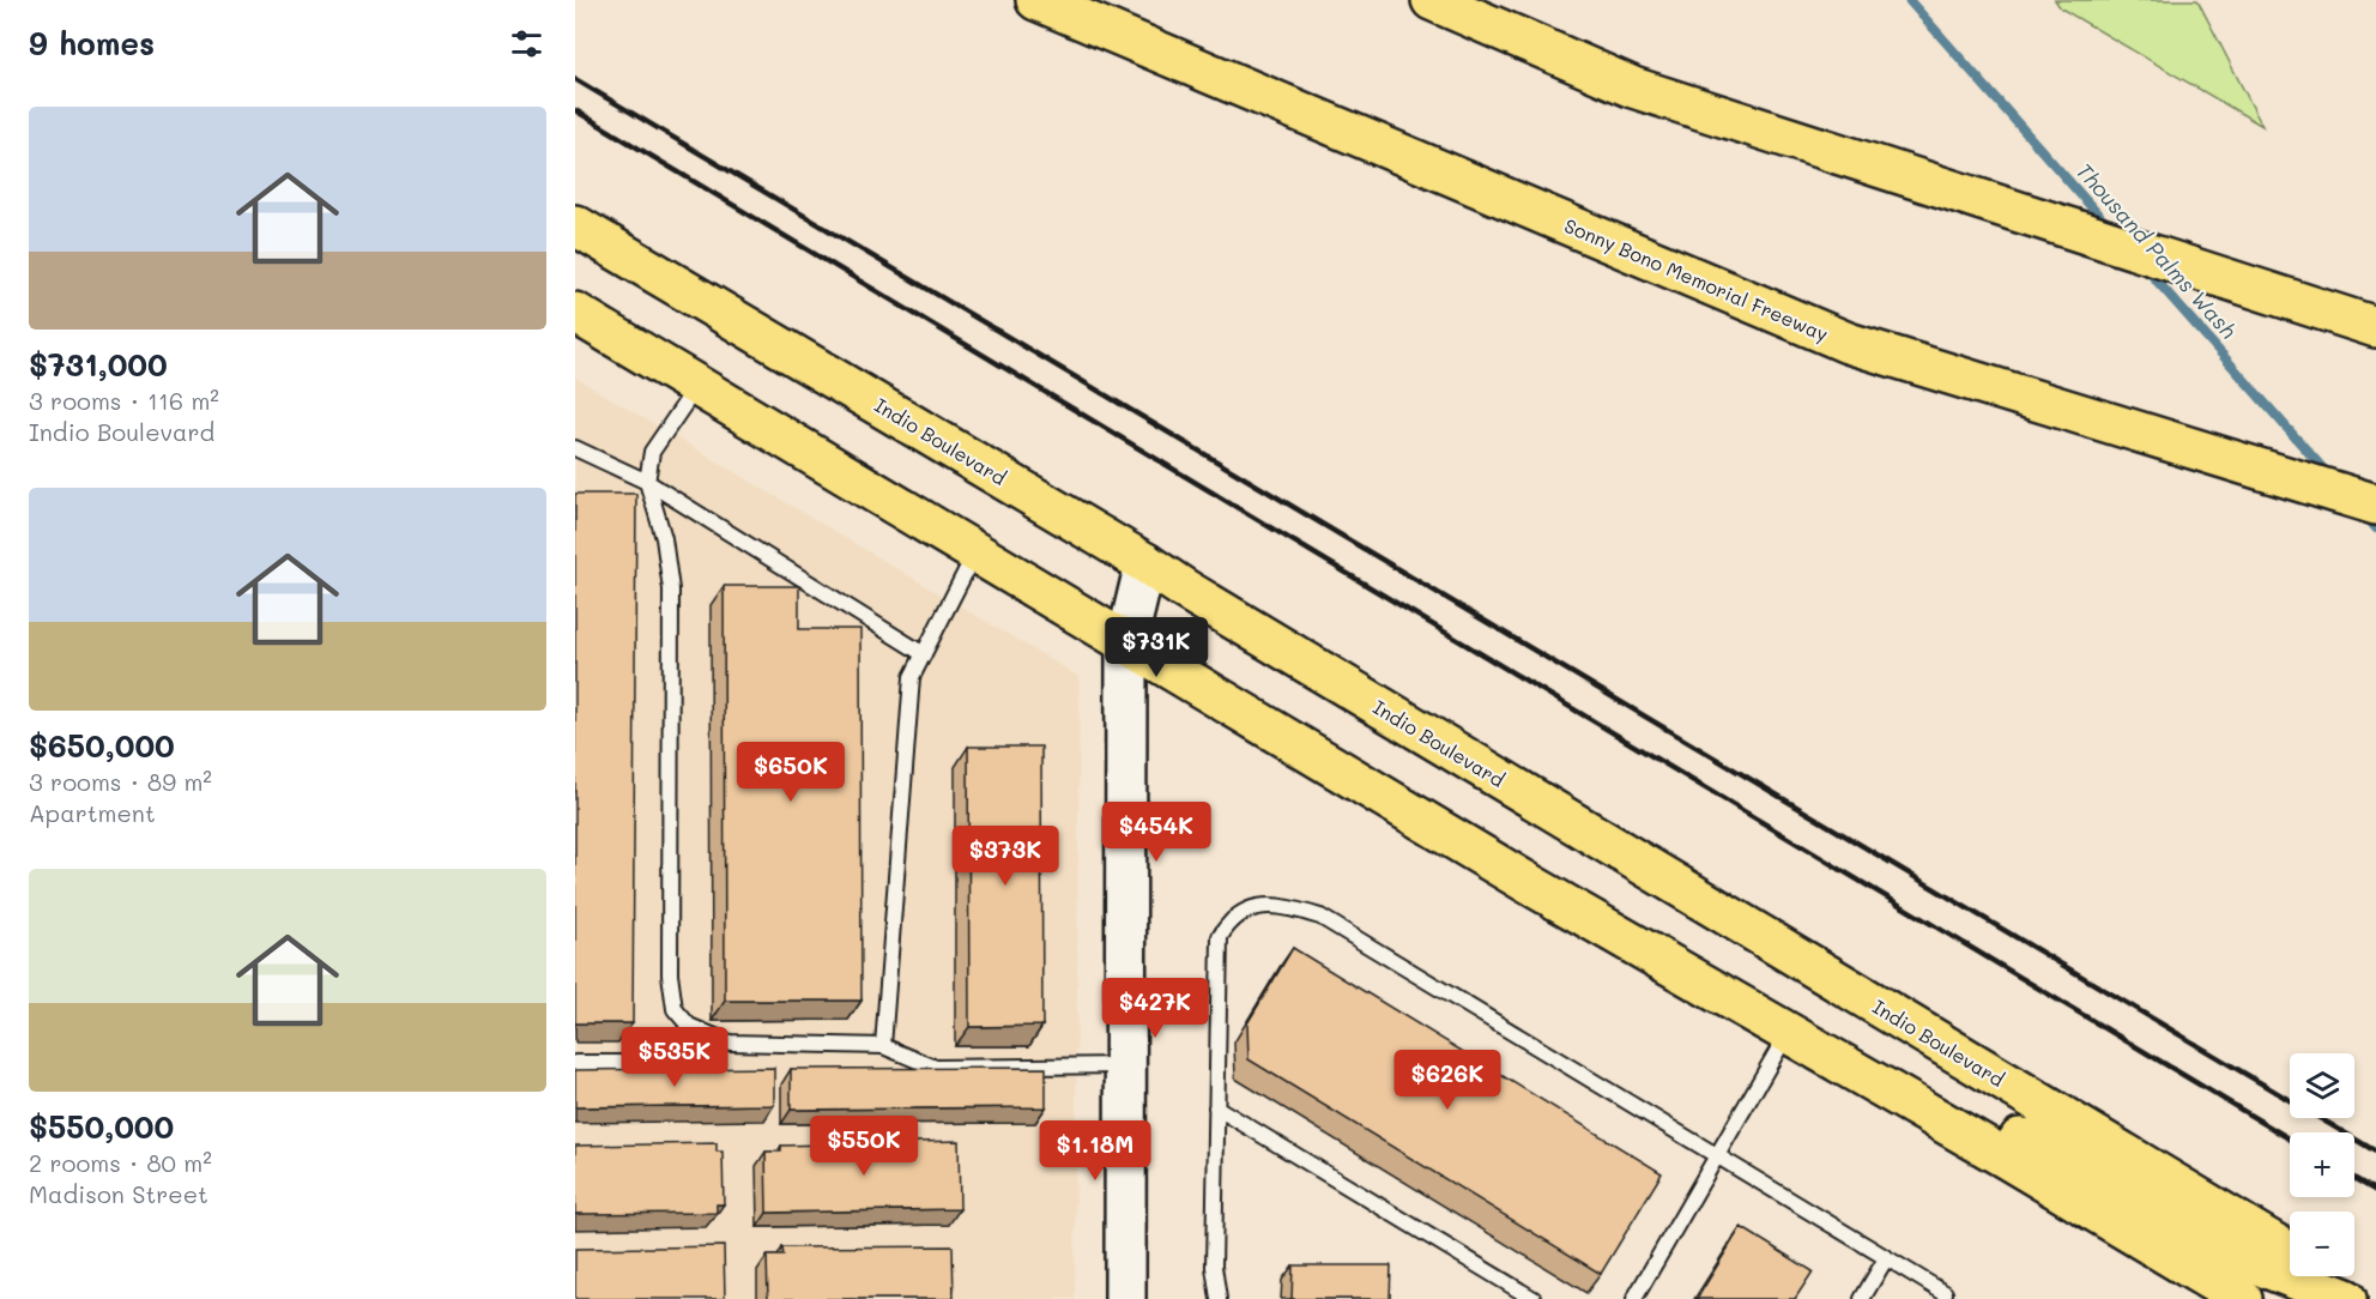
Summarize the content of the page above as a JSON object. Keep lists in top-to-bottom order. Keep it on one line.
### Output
{"streets":{"main road":["Sonny Bono Memorial Freeway","Indio Boulevard"]},"water":["Thousand Palms Wash"],"page":{"heading":"9 homes","list":[{"name":"$731,000","note":"3 rooms · 116 m² · Indio Boulevard"},{"name":"$650,000","note":"3 rooms · 89 m² · Apartment"},{"name":"$550,000","note":"2 rooms · 80 m² · Madison Street"}],"price":["$731K","$650K","$454K","$373K","$427K","$535K","$626K","$550K","$1.18M"],"map_buttons":["+","−"]}}
